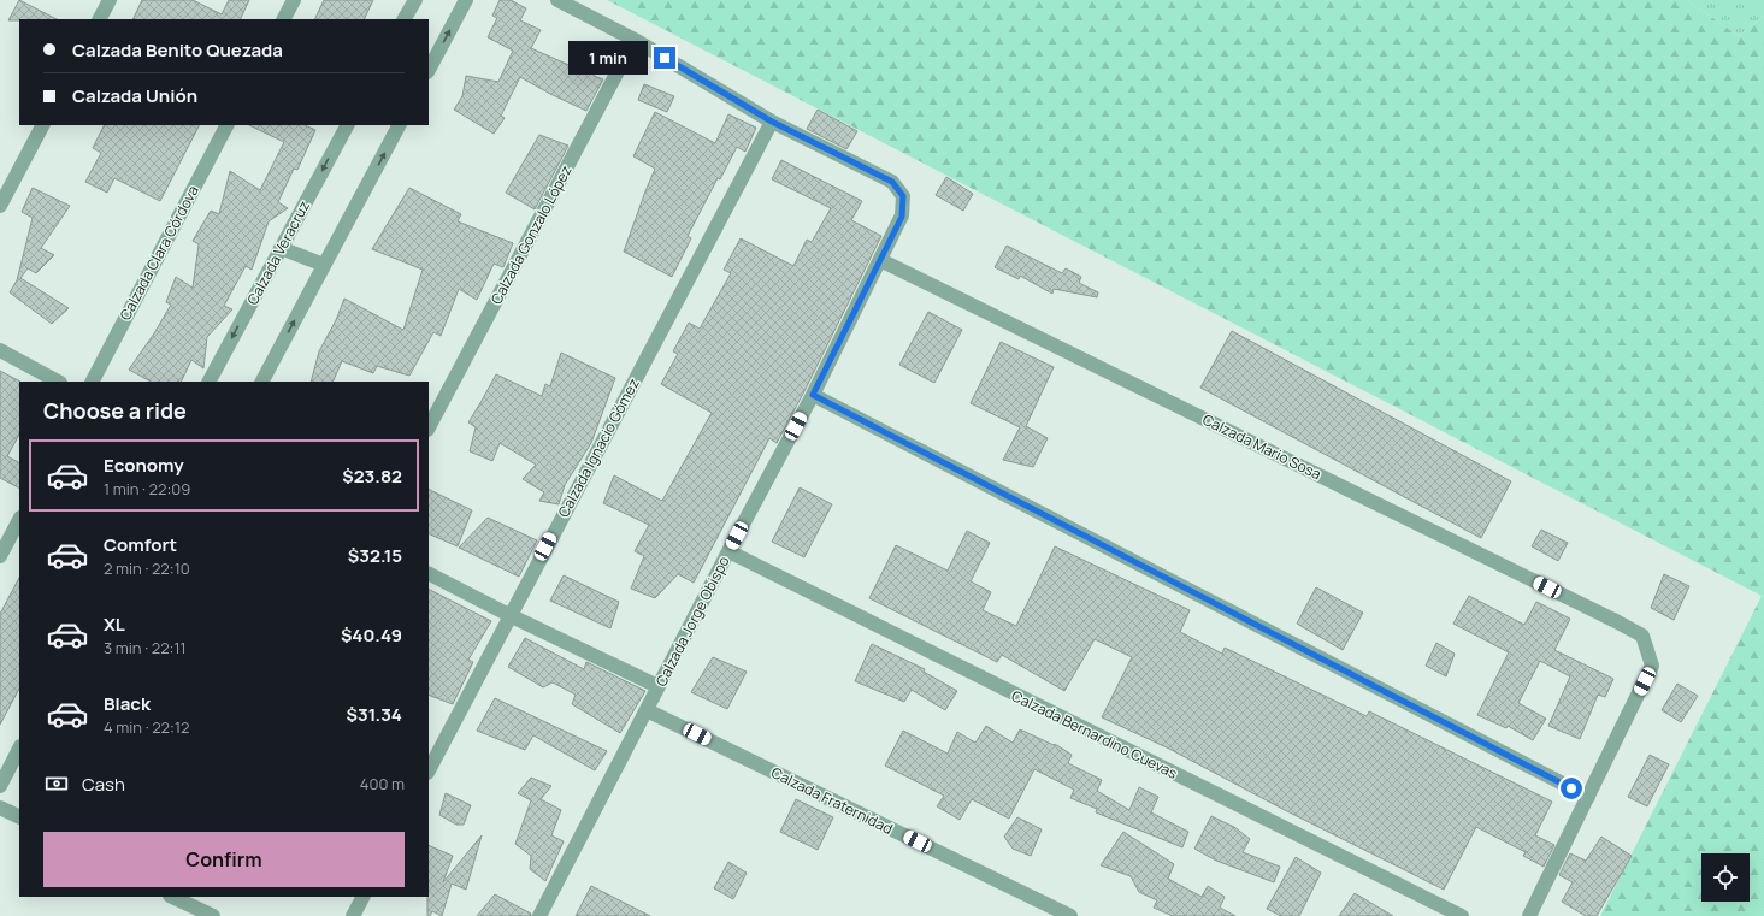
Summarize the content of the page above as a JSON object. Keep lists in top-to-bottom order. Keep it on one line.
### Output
{"streets":{"street":["Calzada Gonzalo López","Calzada Clara Córdova","Calzada Veracruz","Calzada Mario Sosa","Calzada Ignacio Gómez","Calzada Jorge Obispo","Calzada Bernardino Cuevas","Calzada Fraternidad"]},"crossings":[["Calzada Mario Sosa","Calzada Jorge Obispo"],["Calzada Ignacio Gómez","Calzada Jorge Obispo"],["Calzada Jorge Obispo","Calzada Bernardino Cuevas"],["Calzada Jorge Obispo","Calzada Fraternidad"]],"page":{"banner":["Calzada Benito Quezada","Calzada Unión"],"bubble":"1 min","heading":"Choose a ride","list":[{"name":"Economy","note":"1 min · 22:09","value":"$23.82"},{"name":"Comfort","note":"2 min · 22:10","value":"$32.15"},{"name":"XL","note":"3 min · 22:11","value":"$40.49"},{"name":"Black","note":"4 min · 22:12","value":"$31.34"}],"pay":["Cash","400 m"],"buttons":"Confirm"}}
